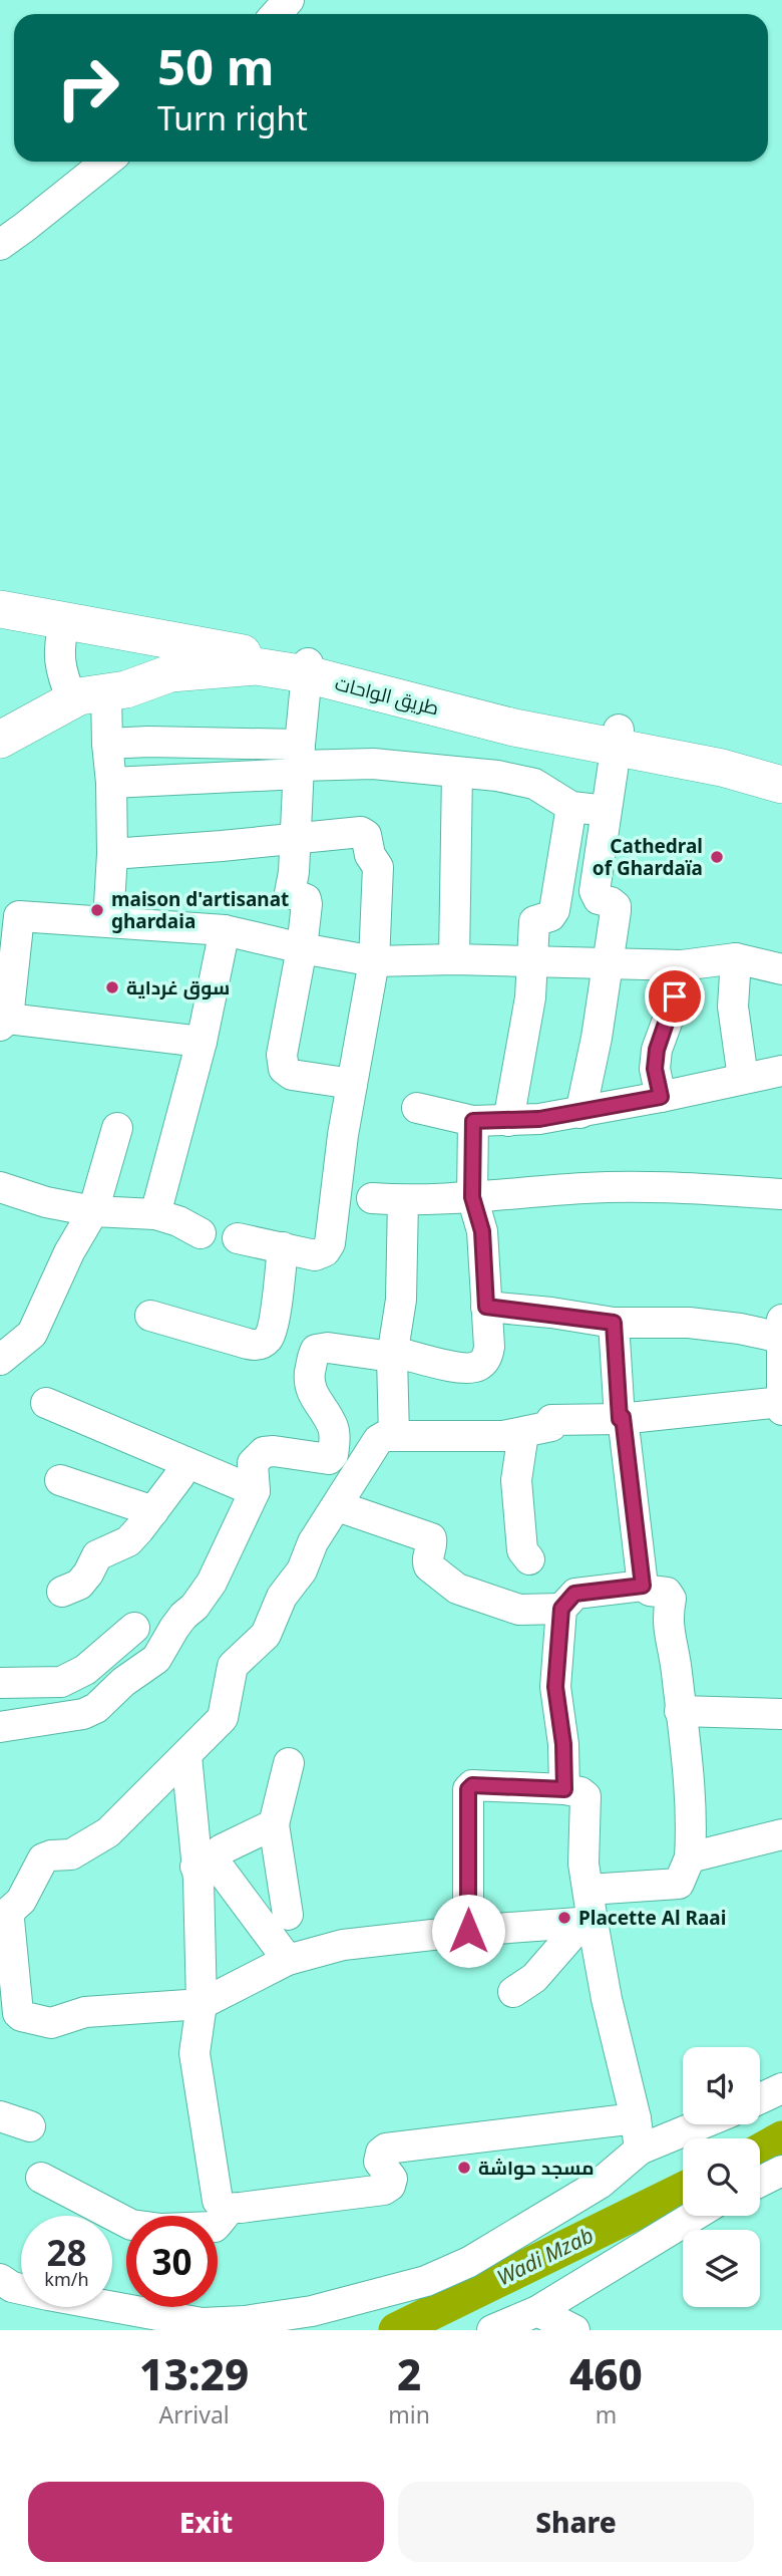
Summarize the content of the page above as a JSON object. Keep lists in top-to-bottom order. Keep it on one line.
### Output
{"streets":{"main road":["طريق الواحات"]},"water":["Wadi Mzab"],"places":["Cathedral of Ghardaïa","maison d'artisanat ghardaia","سوق غرداية","Placette Al Raai","مسجد حواشة"],"page":{"turn":["50 m","Turn right"],"speed":"28 km/h","limit":"30","eta":["13:29","Arrival","2","min","460","m"],"buttons":["Exit","Share"]}}
